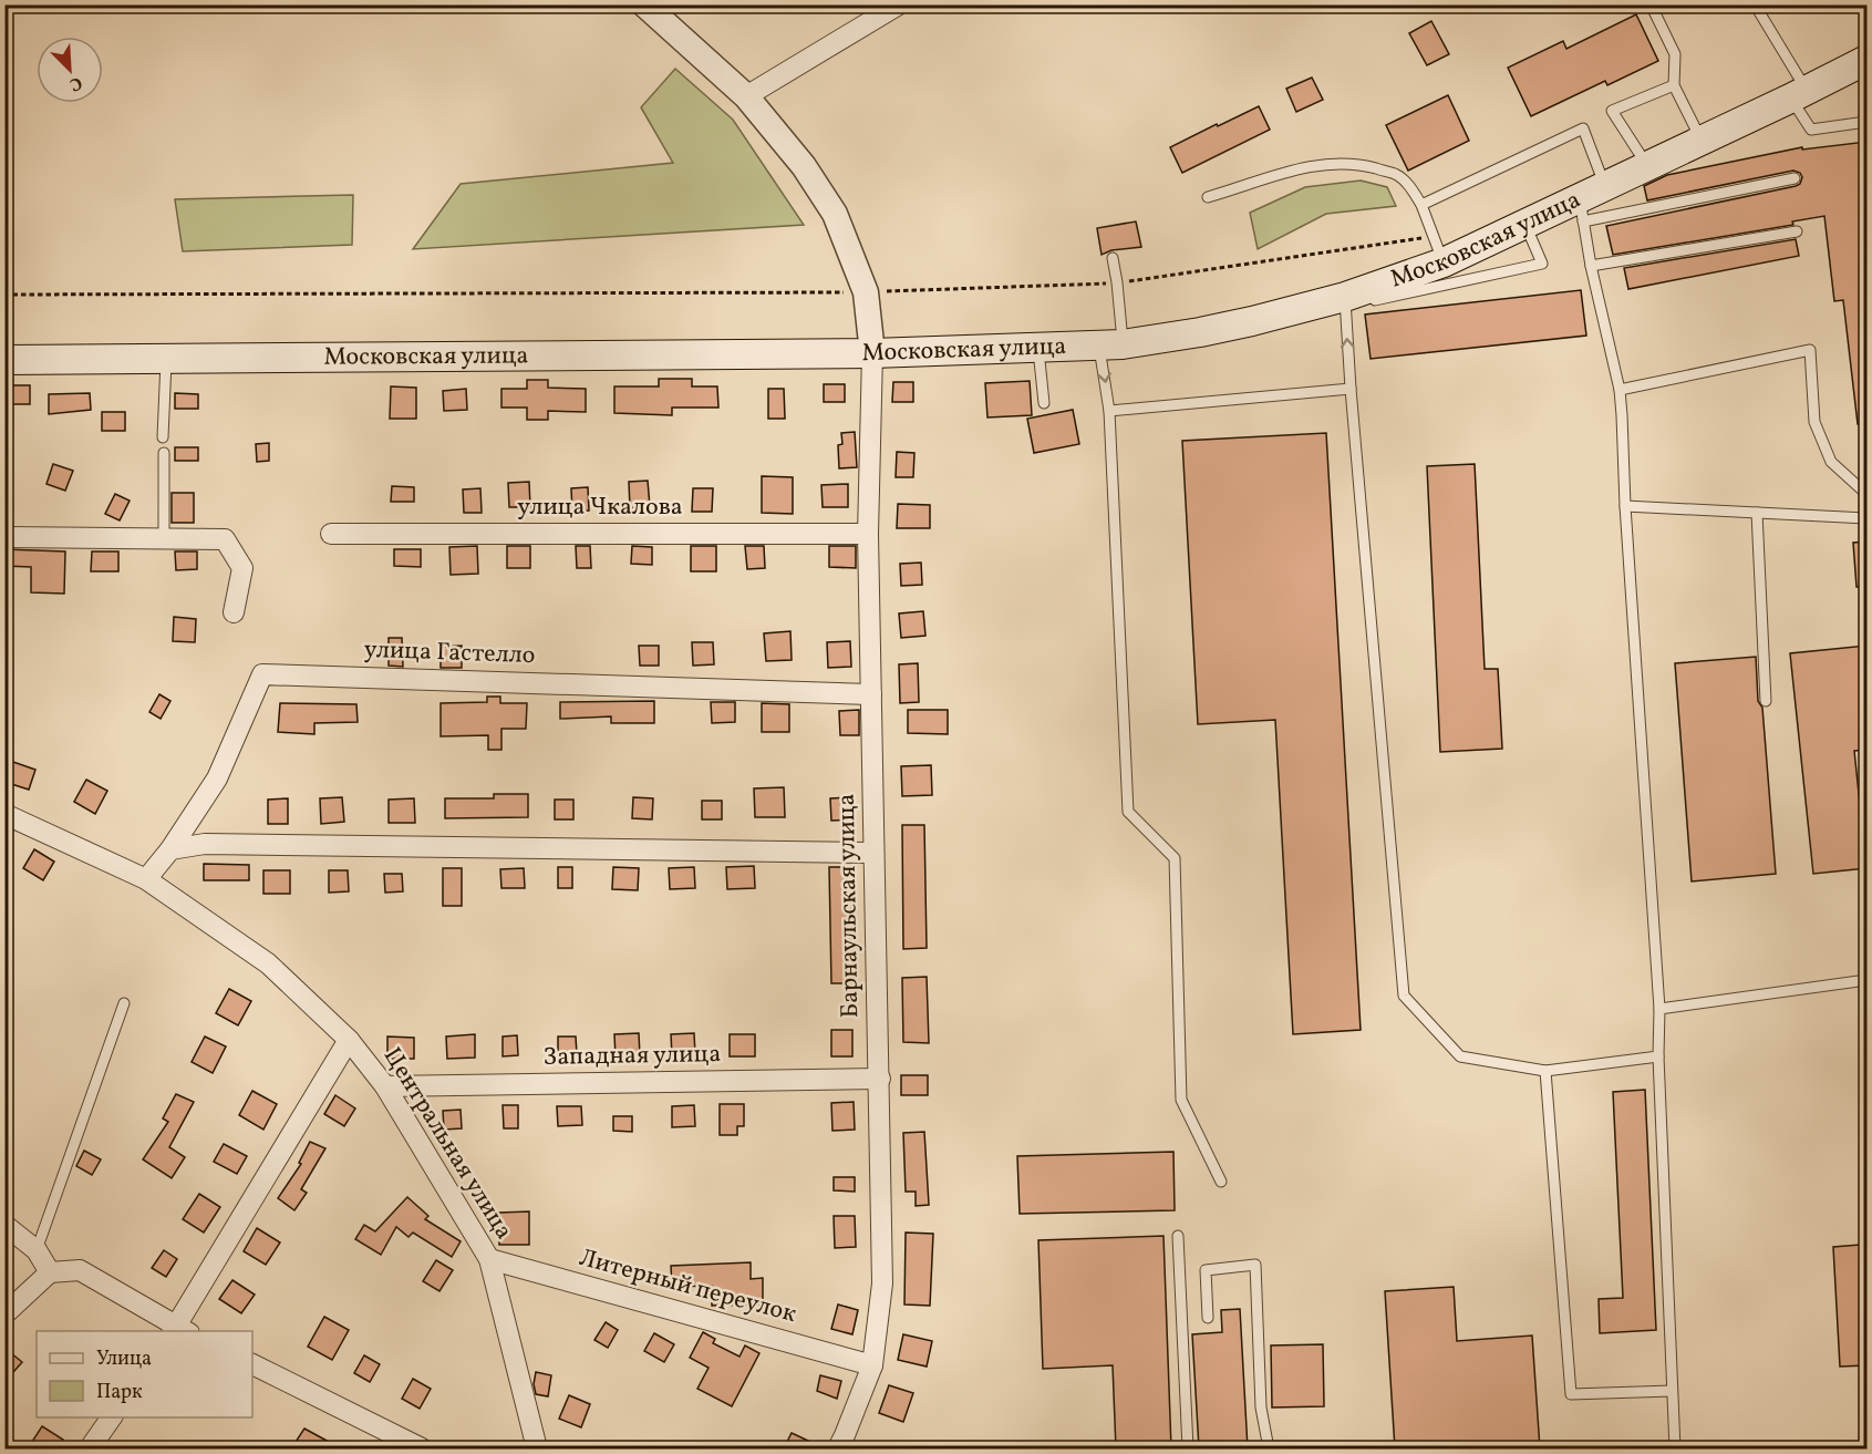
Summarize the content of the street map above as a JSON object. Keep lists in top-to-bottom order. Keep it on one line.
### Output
{"streets":{"main road":["Московская улица"],"street":["улица Чкалова","улица Гастелло","Барнаульская улица","Западная улица","Центральная улица","Литерный переулок"]},"crossings":[["Московская улица","Барнаульская улица"],["улица Чкалова","Барнаульская улица"],["улица Гастелло","Барнаульская улица"],["улица Гастелло","Центральная улица"],["Барнаульская улица","Западная улица"],["Барнаульская улица","Литерный переулок"],["Западная улица","Центральная улица"],["Центральная улица","Литерный переулок"]],"legend":["Улица","Парк"],"north":"bottom right"}
